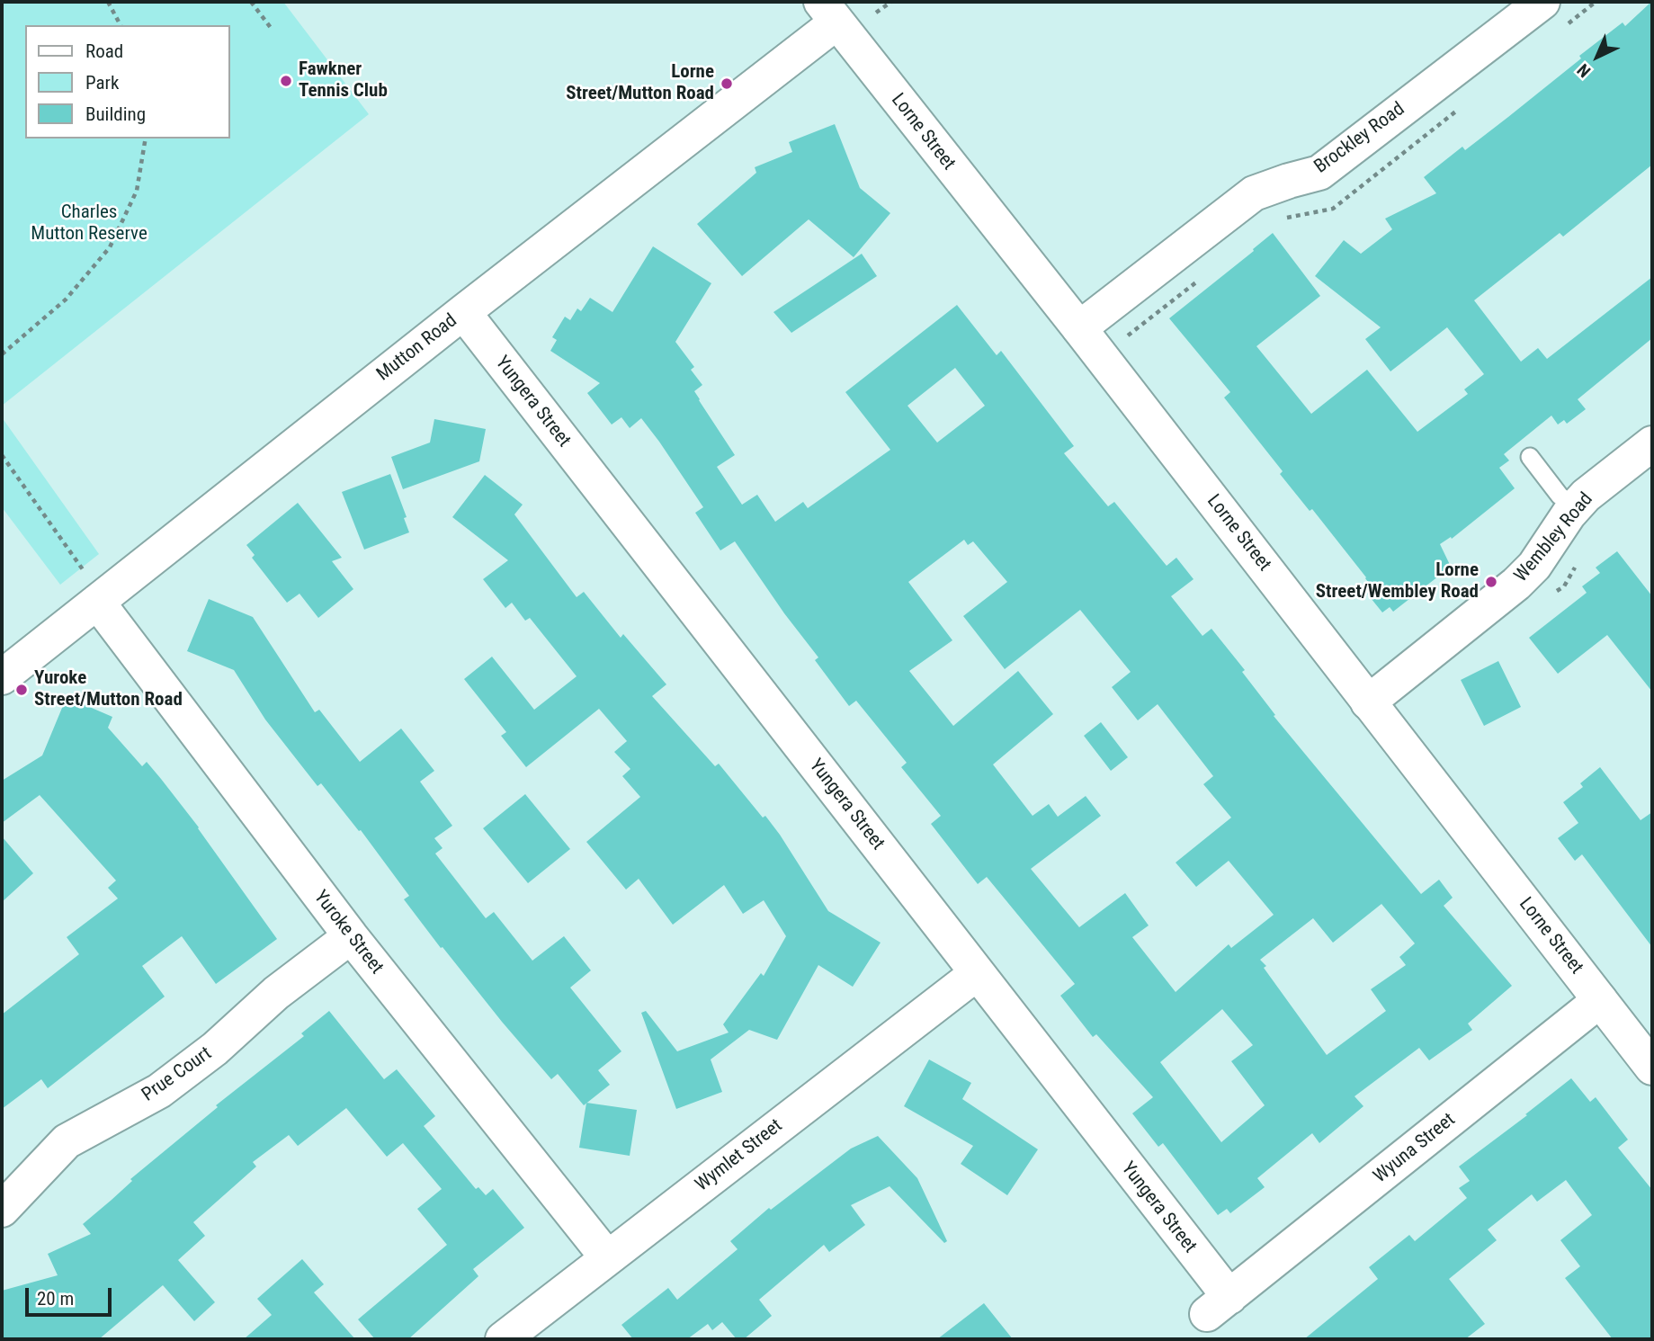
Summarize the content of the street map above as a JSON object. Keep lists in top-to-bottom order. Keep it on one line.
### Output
{"streets":{"street":["Lorne Street","Brockley Road","Mutton Road","Yungera Street","Wembley Road","Yuroke Street","Prue Court","Wyuna Street","Wymlet Street"]},"crossings":[["Lorne Street","Brockley Road"],["Lorne Street","Mutton Road"],["Lorne Street","Wembley Road"],["Lorne Street","Wyuna Street"],["Mutton Road","Yungera Street"],["Mutton Road","Yuroke Street"],["Yungera Street","Wyuna Street"],["Yungera Street","Wymlet Street"],["Yuroke Street","Prue Court"],["Yuroke Street","Wymlet Street"]],"parks":["Charles Mutton Reserve"],"places":["Fawkner Tennis Club","Lorne Street/Mutton Road","Lorne Street/Wembley Road","Yuroke Street/Mutton Road"],"legend":["Road","Park","Building"],"scale_bar":"20 m","north":"bottom left"}
